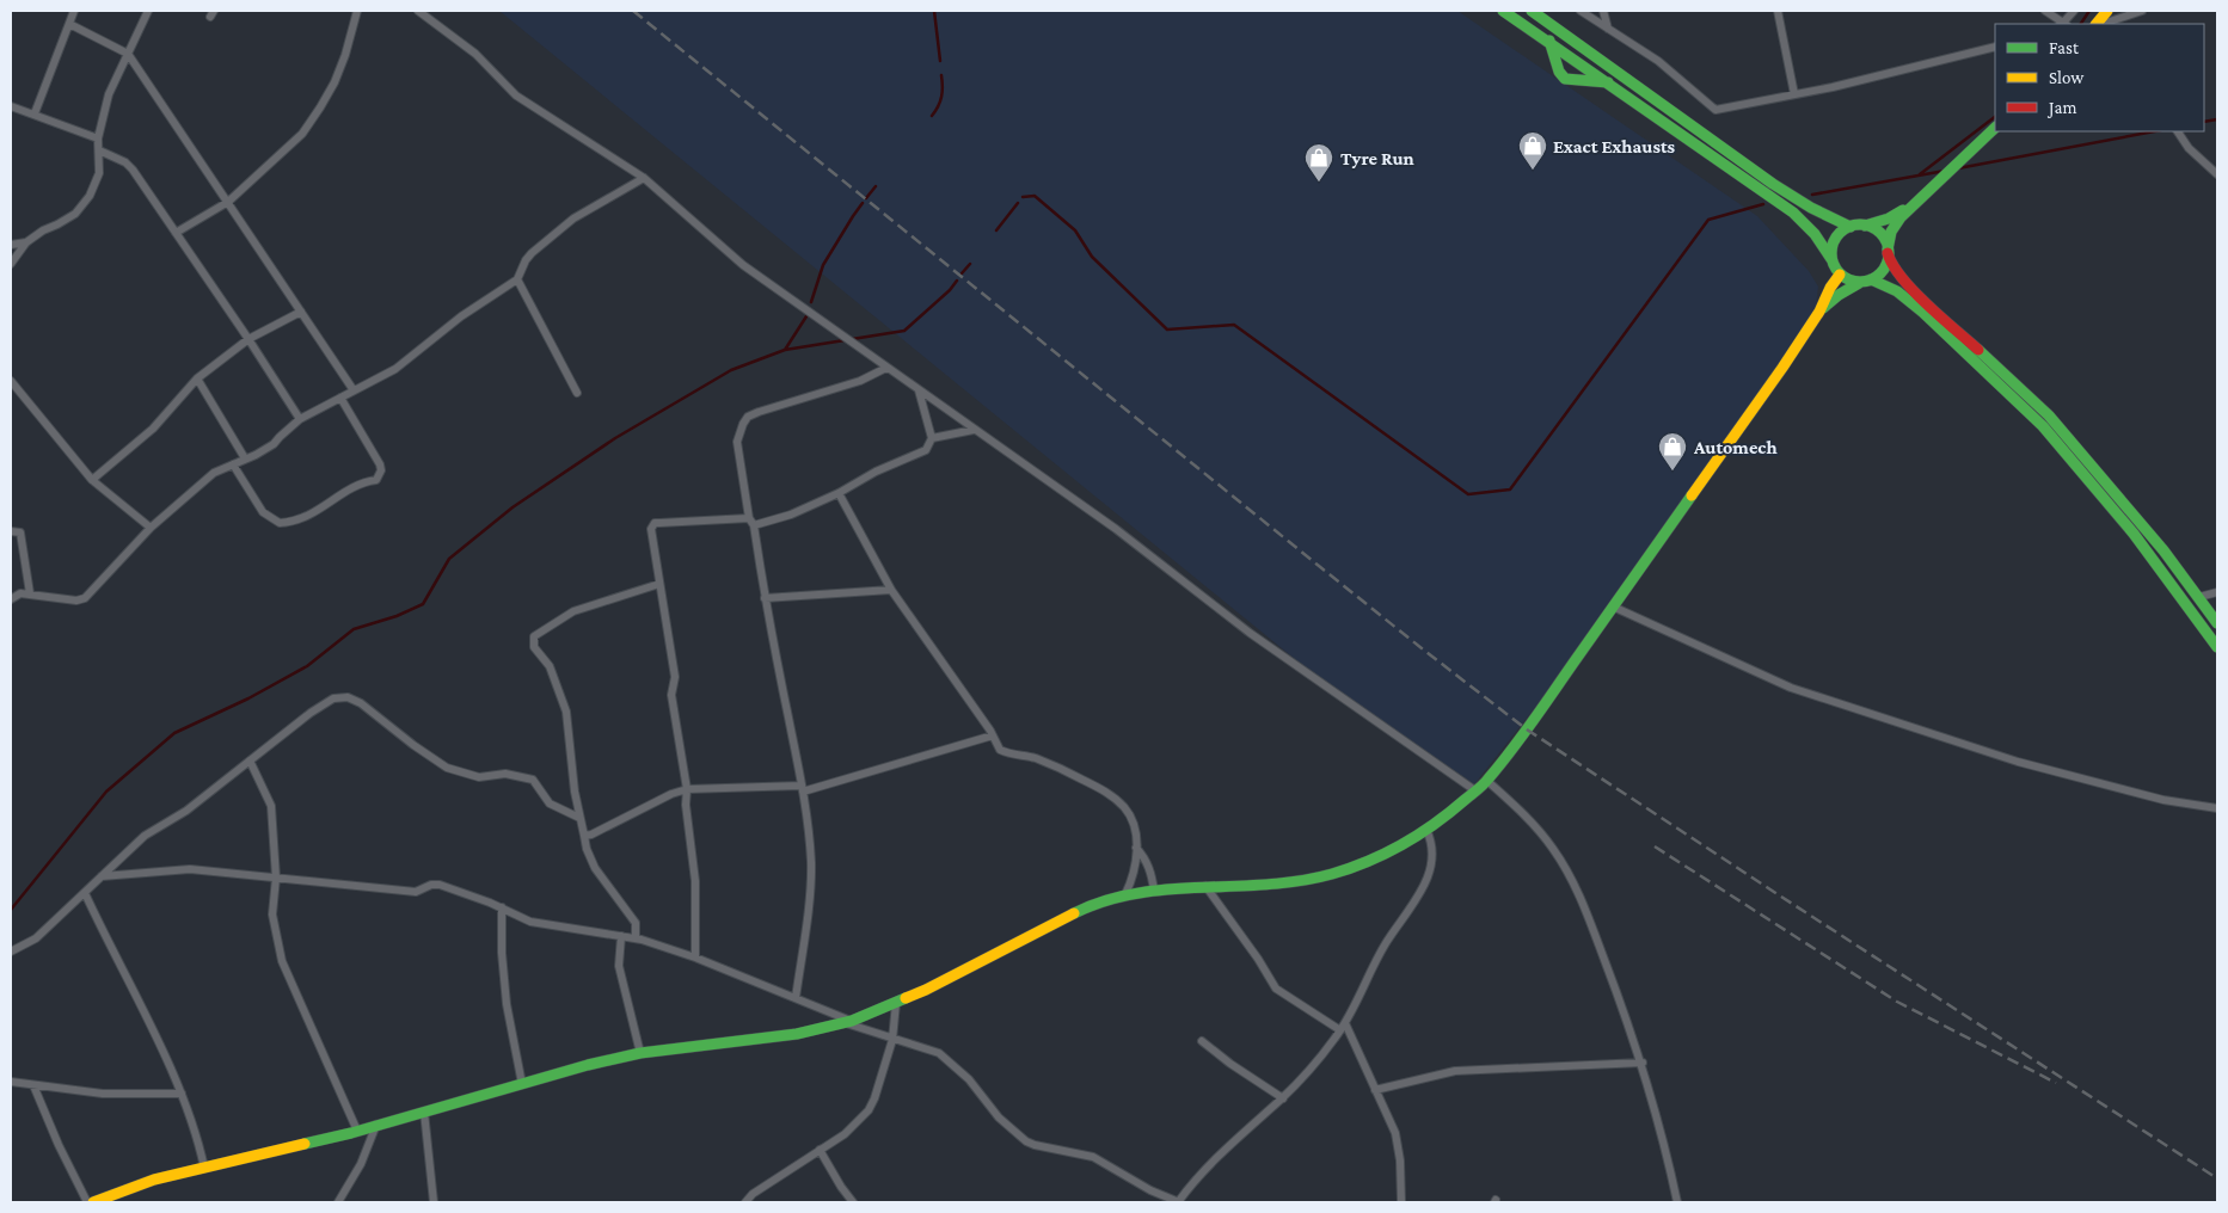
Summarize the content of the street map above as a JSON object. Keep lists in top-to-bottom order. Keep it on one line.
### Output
{"places":{"shop":["Exact Exhausts","Tyre Run","Automech"]},"legend":["Fast","Slow","Jam"]}
